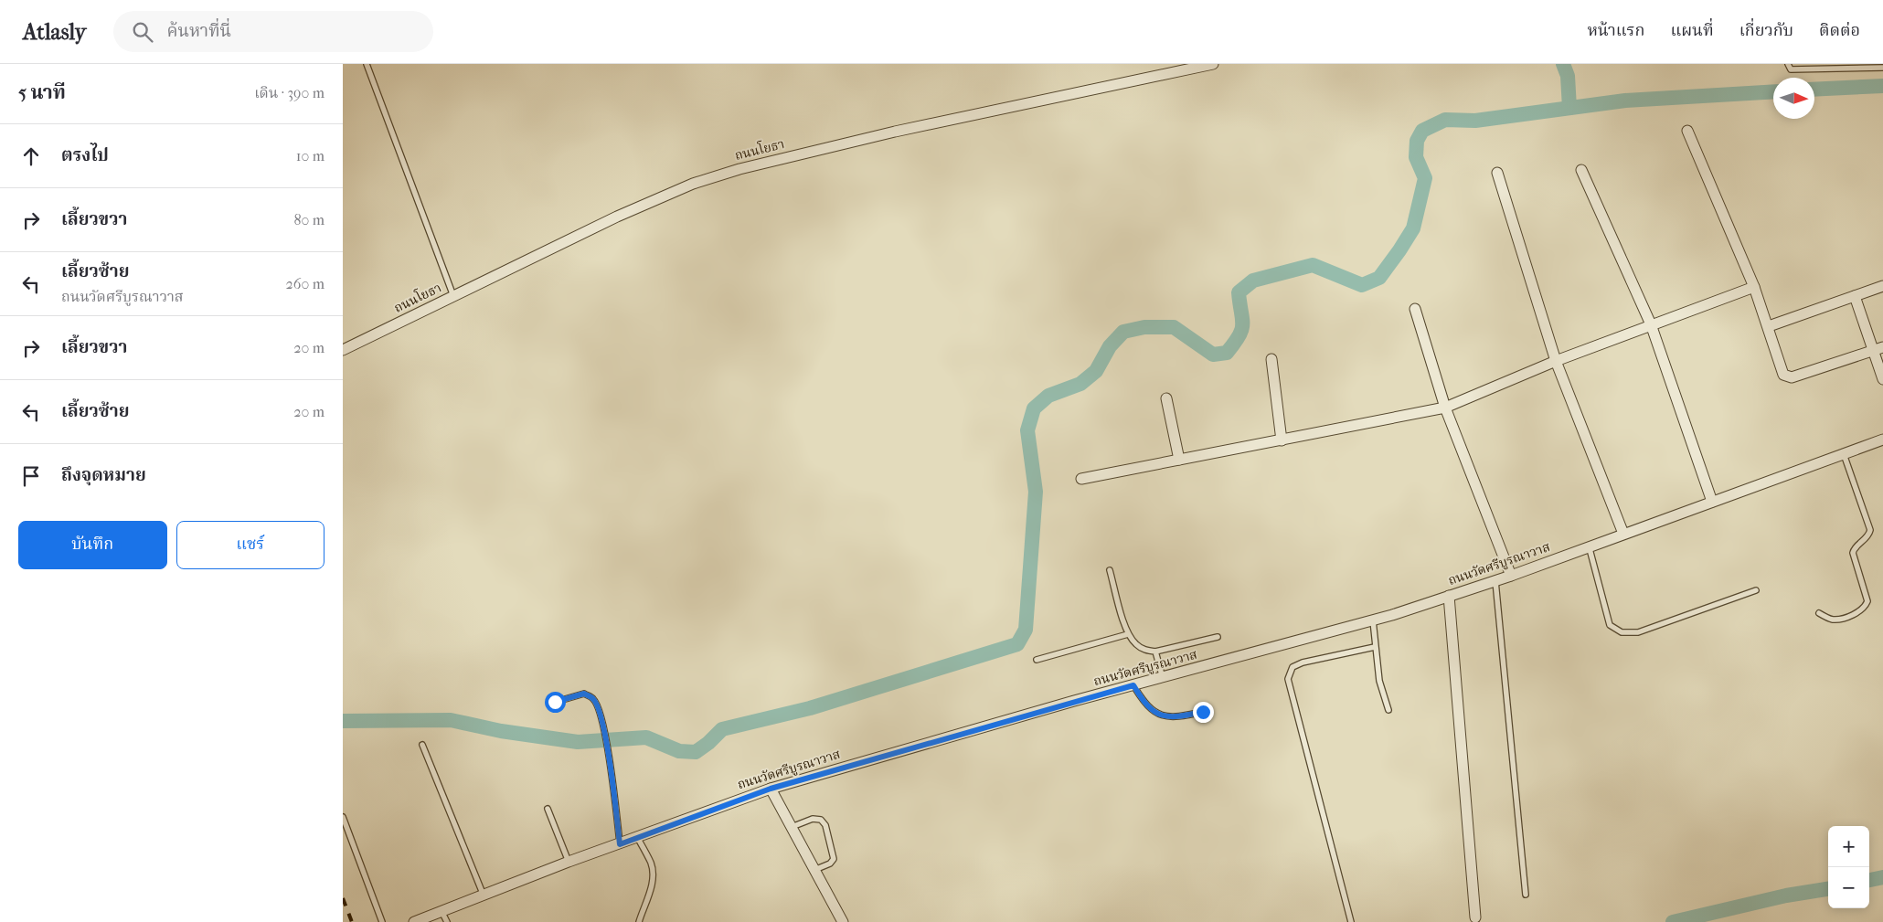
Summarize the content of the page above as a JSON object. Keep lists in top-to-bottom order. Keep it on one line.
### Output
{"streets":{"street":["ถนนโยธา","ถนนวัดศรีบูรณาวาส"]},"north":"right","page":{"header":"Atlasly","search":"ค้นหาที่นี่","nav":["หน้าแรก","แผนที่","เกี่ยวกับ","ติดต่อ"],"heading":["5 นาที","เดิน · 390 m"],"list":[["ตรงไป","10 m"],["เลี้ยวขวา","80 m"],["เลี้ยวซ้าย","ถนนวัดศรีบูรณาวาส","260 m"],["เลี้ยวขวา","20 m"],["เลี้ยวซ้าย","20 m"],"ถึงจุดหมาย"],"buttons":["บันทึก","แชร์"],"map_buttons":["+","−"]}}
